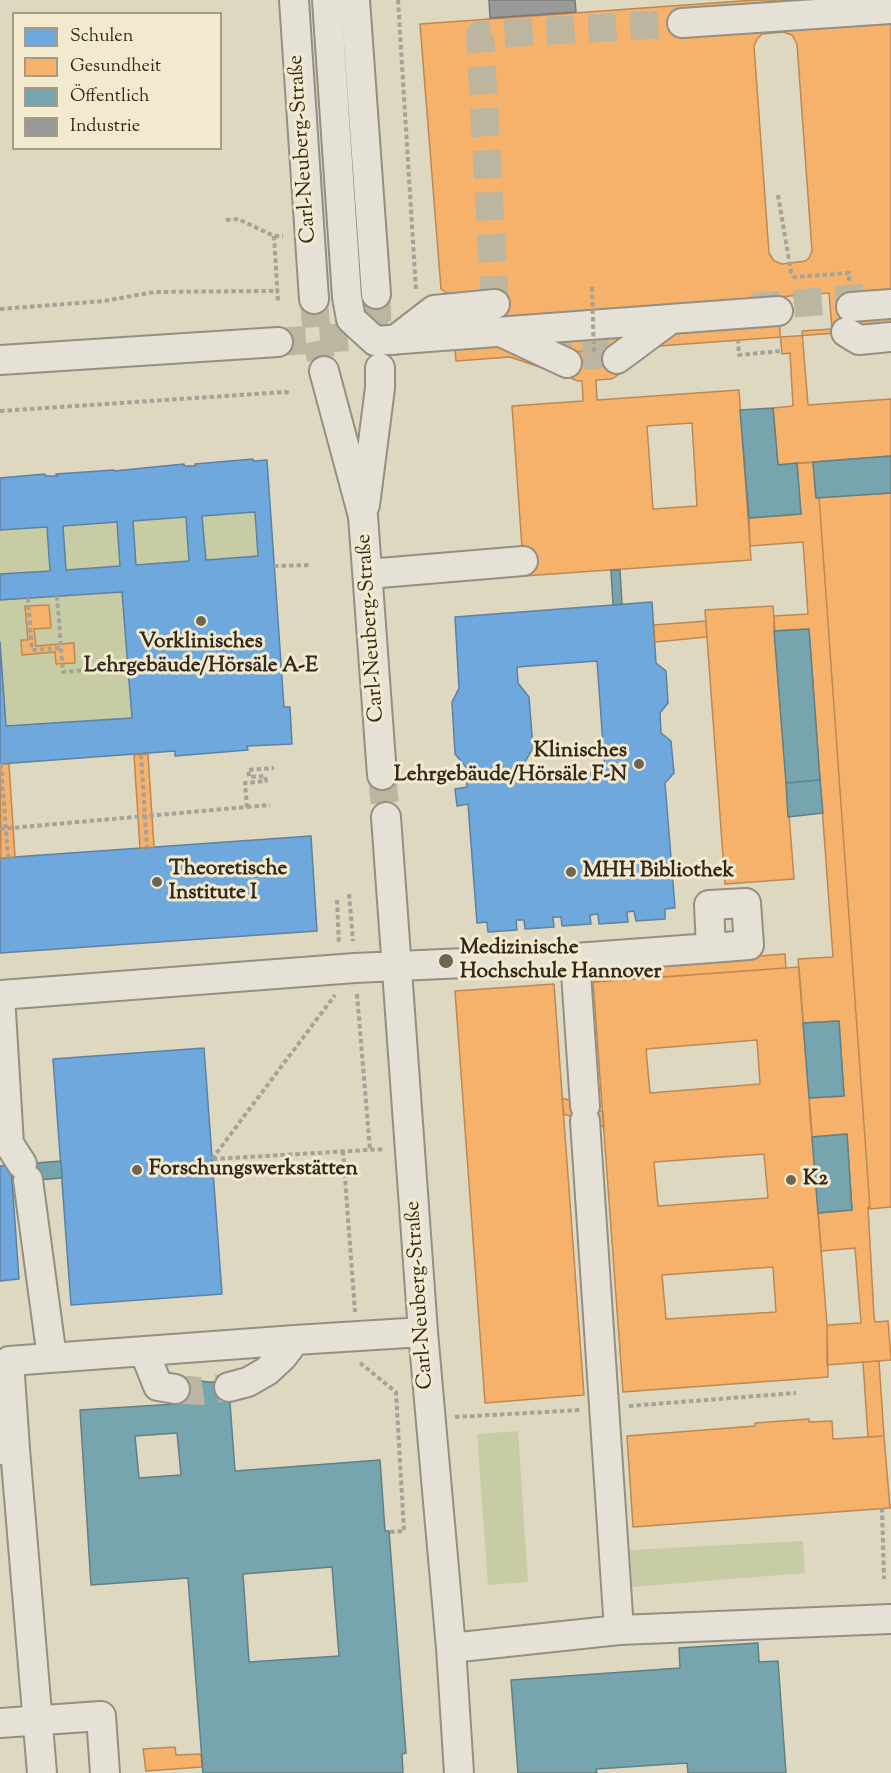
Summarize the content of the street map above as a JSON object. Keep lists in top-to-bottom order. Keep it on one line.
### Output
{"streets":{"lane":["Carl-Neuberg-Straße"]},"places":["Vorklinisches Lehrgebäude/Hörsäle A-E","Klinisches Lehrgebäude/Hörsäle F-N","MHH Bibliothek","Theoretische Institute I","Medizinische Hochschule Hannover","Forschungswerkstätten","K2"],"legend":["Schulen","Gesundheit","Öffentlich","Industrie"]}
